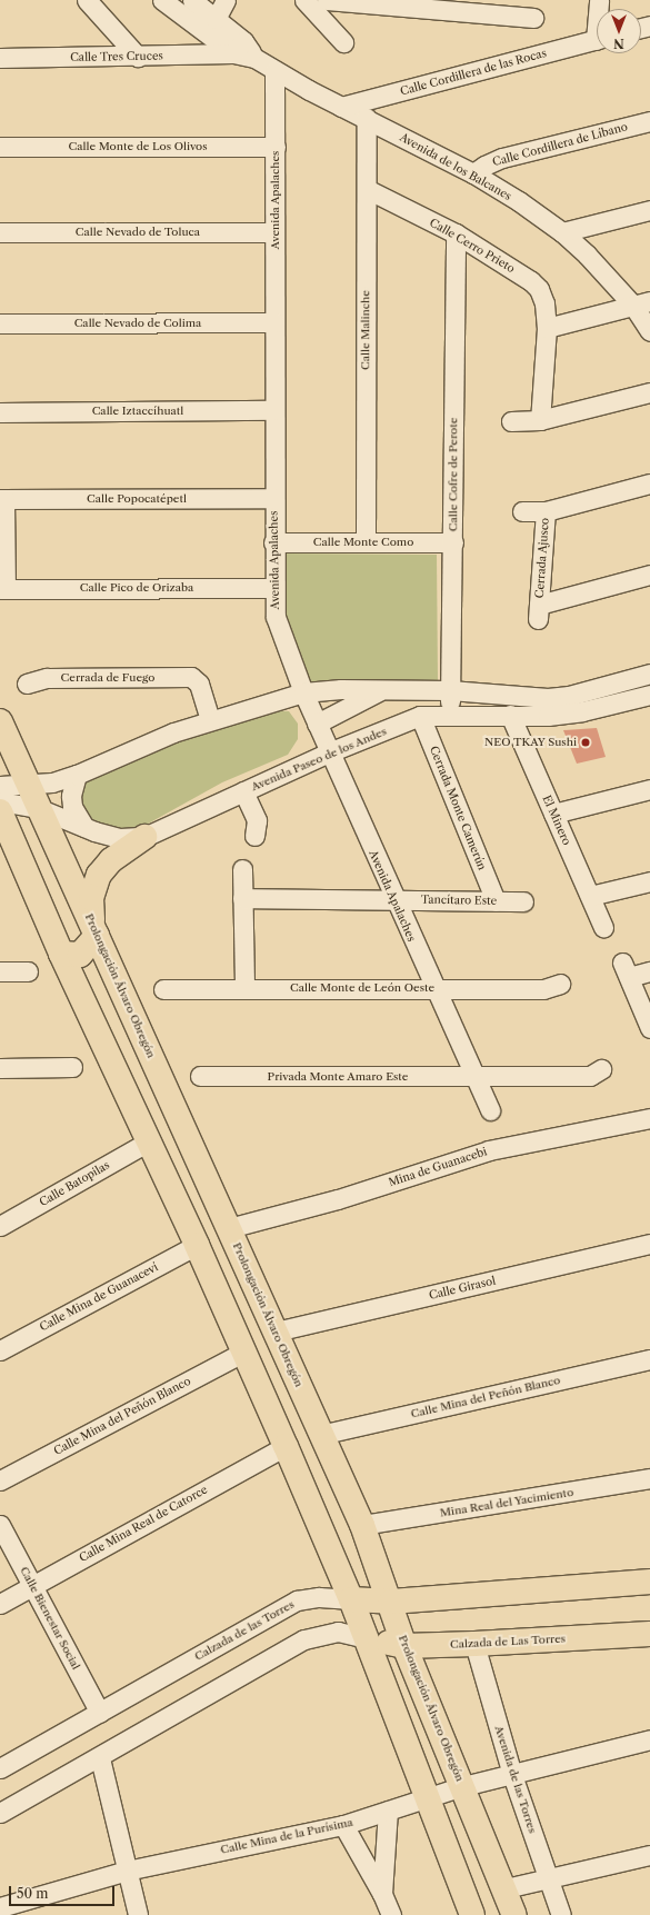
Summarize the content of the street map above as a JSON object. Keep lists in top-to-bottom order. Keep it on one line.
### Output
{"streets":{"main road":["Prolongación Álvaro Obregón","Calzada de las Torres","Calzada de Las Torres"],"street":["Calle Tres Cruces","Calle Cordillera de las Rocas","Calle Cordillera de Líbano","Calle Monte de Los Olivos","Avenida de los Balcanes","Avenida Apalaches","Calle Nevado de Toluca","Calle Cerro Prieto","Calle Nevado de Colima","Calle Malinche","Calle Iztaccíhuatl","Calle Cofre de Perote","Calle Popocatépetl","Calle Monte Como","Cerrada Ajusco","Calle Pico de Orizaba","Cerrada de Fuego","Avenida Paseo de los Andes","Cerrada Monte Camerún","El Minero","Tancítaro Este","Calle Monte de León Oeste","Privada Monte Amaro Este","Mina de Guanacebi","Calle Batopilas","Calle Girasol","Calle Mina de Guanaceví","Calle Mina del Peñón Blanco","Mina Real del Yacimiento","Calle Mina Real de Catorce","Calle Bienestar Social","Avenida de las Torres","Calle Mina de la Purísima"]},"crossings":[["Calle Cordillera de las Rocas","Avenida de los Balcanes"],["Calle Cordillera de Líbano","Avenida de los Balcanes"],["Calle Monte de Los Olivos","Avenida Apalaches"],["Avenida de los Balcanes","Avenida Apalaches"],["Avenida de los Balcanes","Calle Malinche"],["Avenida Apalaches","Calle Nevado de Toluca"],["Avenida Apalaches","Calle Nevado de Colima"],["Avenida Apalaches","Calle Iztaccíhuatl"],["Avenida Apalaches","Calle Popocatépetl"],["Avenida Apalaches","Calle Monte Como"],["Avenida Apalaches","Calle Pico de Orizaba"],["Avenida Apalaches","Avenida Paseo de los Andes"],["Avenida Apalaches","Tancítaro Este"],["Avenida Apalaches","Calle Monte de León Oeste"],["Avenida Apalaches","Privada Monte Amaro Este"],["Calle Cerro Prieto","Calle Malinche"],["Calle Cerro Prieto","Calle Cofre de Perote"],["Calle Malinche","Calle Monte Como"],["Calle Cofre de Perote","Calle Monte Como"],["Calle Cofre de Perote","Avenida Paseo de los Andes"],["Avenida Paseo de los Andes","Cerrada Monte Camerún"],["Avenida Paseo de los Andes","El Minero"],["Avenida Paseo de los Andes","Prolongación Álvaro Obregón"],["Cerrada Monte Camerún","Tancítaro Este"],["Prolongación Álvaro Obregón","Mina de Guanacebi"],["Prolongación Álvaro Obregón","Calle Girasol"],["Prolongación Álvaro Obregón","Calle Mina del Peñón Blanco"],["Prolongación Álvaro Obregón","Mina Real del Yacimiento"],["Prolongación Álvaro Obregón","Calzada de las Torres"],["Prolongación Álvaro Obregón","Calzada de Las Torres"],["Prolongación Álvaro Obregón","Calle Mina de la Purísima"],["Calle Mina Real de Catorce","Calle Bienestar Social"],["Calle Bienestar Social","Calzada de las Torres"],["Calzada de Las Torres","Avenida de las Torres"],["Avenida de las Torres","Calle Mina de la Purísima"]],"places":["NEO TKAY Sushi"],"scale_bar":"50 m","north":"bottom"}
